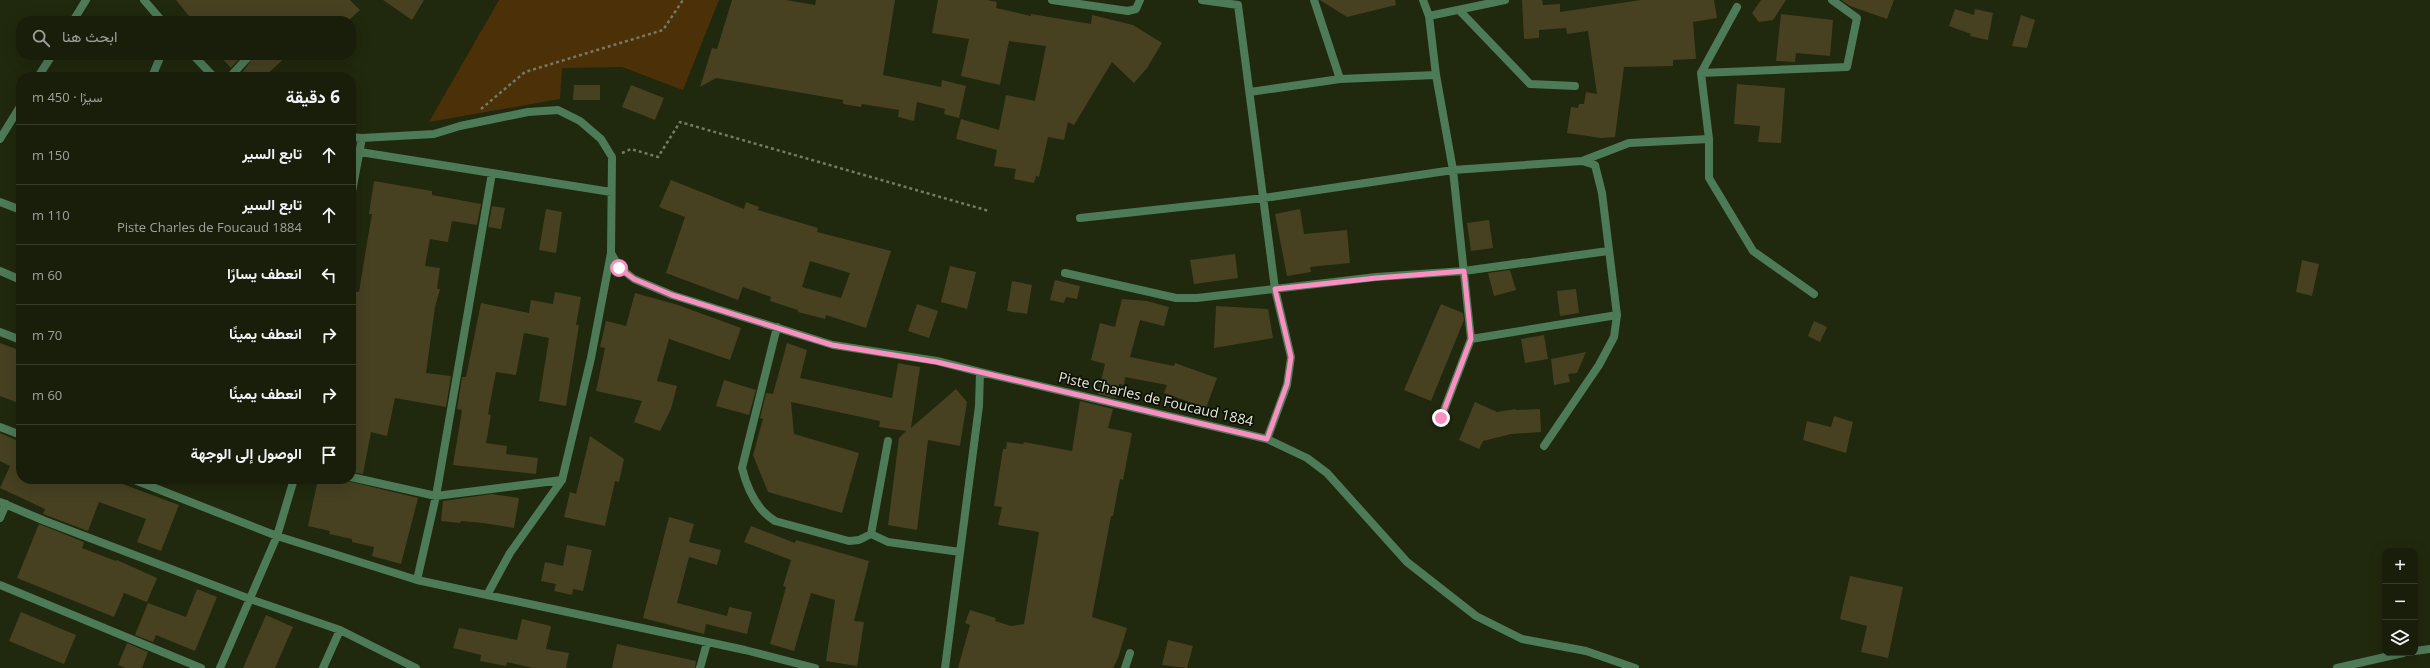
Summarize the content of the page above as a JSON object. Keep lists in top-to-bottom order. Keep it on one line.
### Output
{"streets":{"street":["Piste Charles de Foucaud 1884"]},"page":{"search":"ابحث هنا","heading":["6 دقيقة","سيرًا · 450 m"],"list":[["تابع السير","150 m"],["تابع السير","Piste Charles de Foucaud 1884","110 m"],["انعطف يسارًا","60 m"],["انعطف يمينًا","70 m"],["انعطف يمينًا","60 m"],"الوصول إلى الوجهة"],"map_buttons":["+","−"]}}
